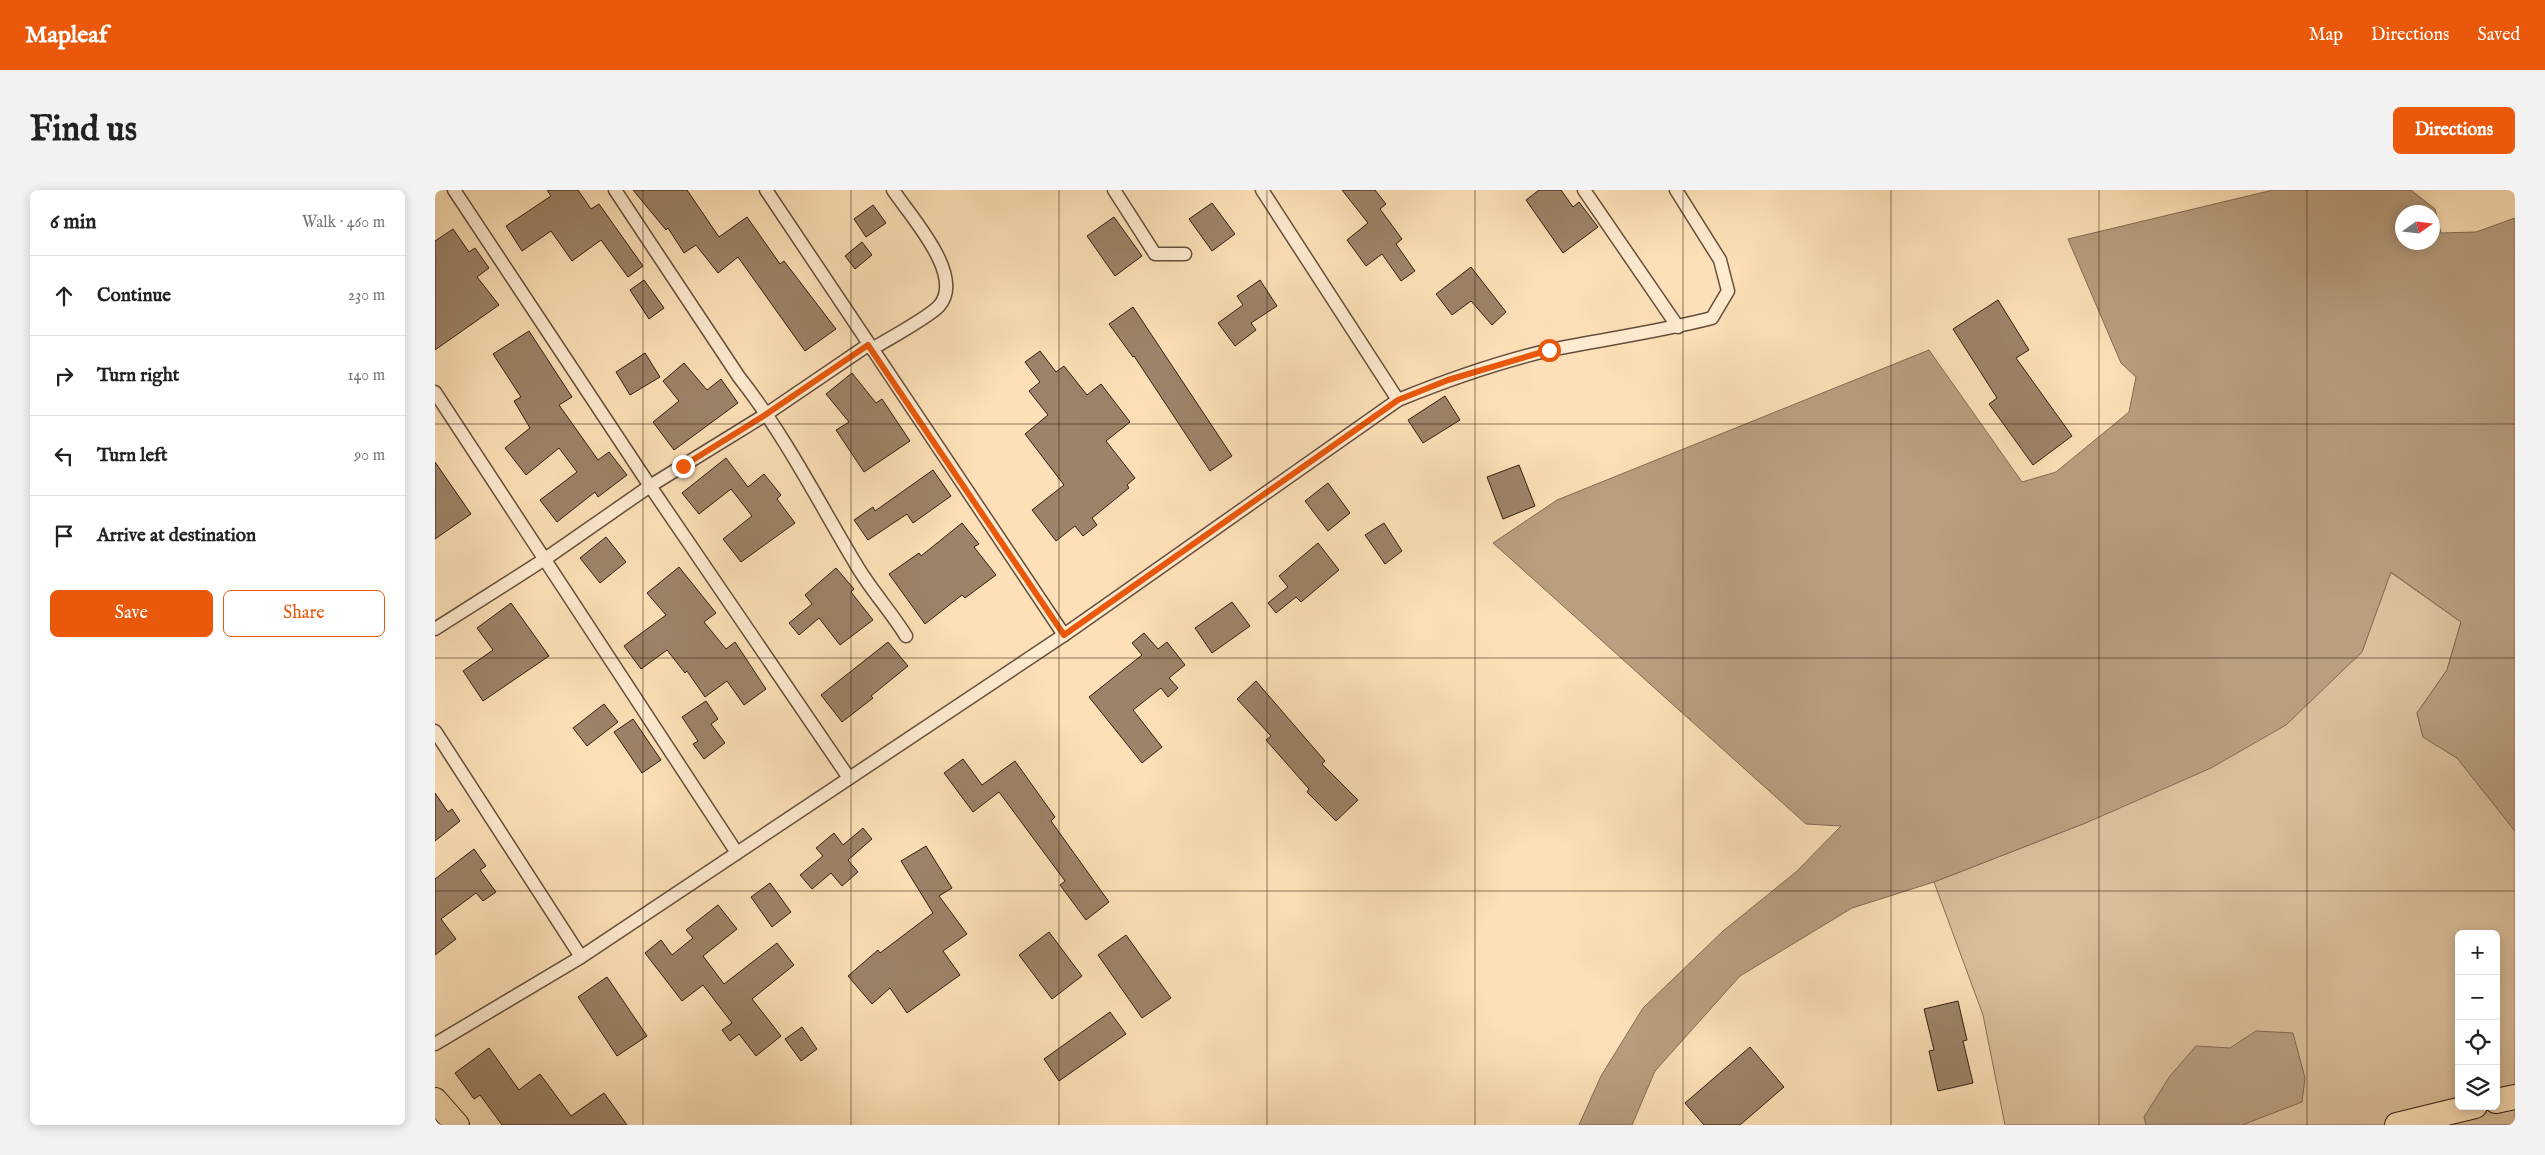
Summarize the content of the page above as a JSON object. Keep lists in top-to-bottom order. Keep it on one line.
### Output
{"north":"right","page":{"header":"Mapleaf","nav":["Map","Directions","Saved"],"buttons":["Directions",["Save","Share"]],"title":"Find us","heading":["6 min","Walk · 460 m"],"list":[["Continue","230 m"],["Turn right","140 m"],["Turn left","90 m"],"Arrive at destination"],"map_buttons":["+","−"]}}
